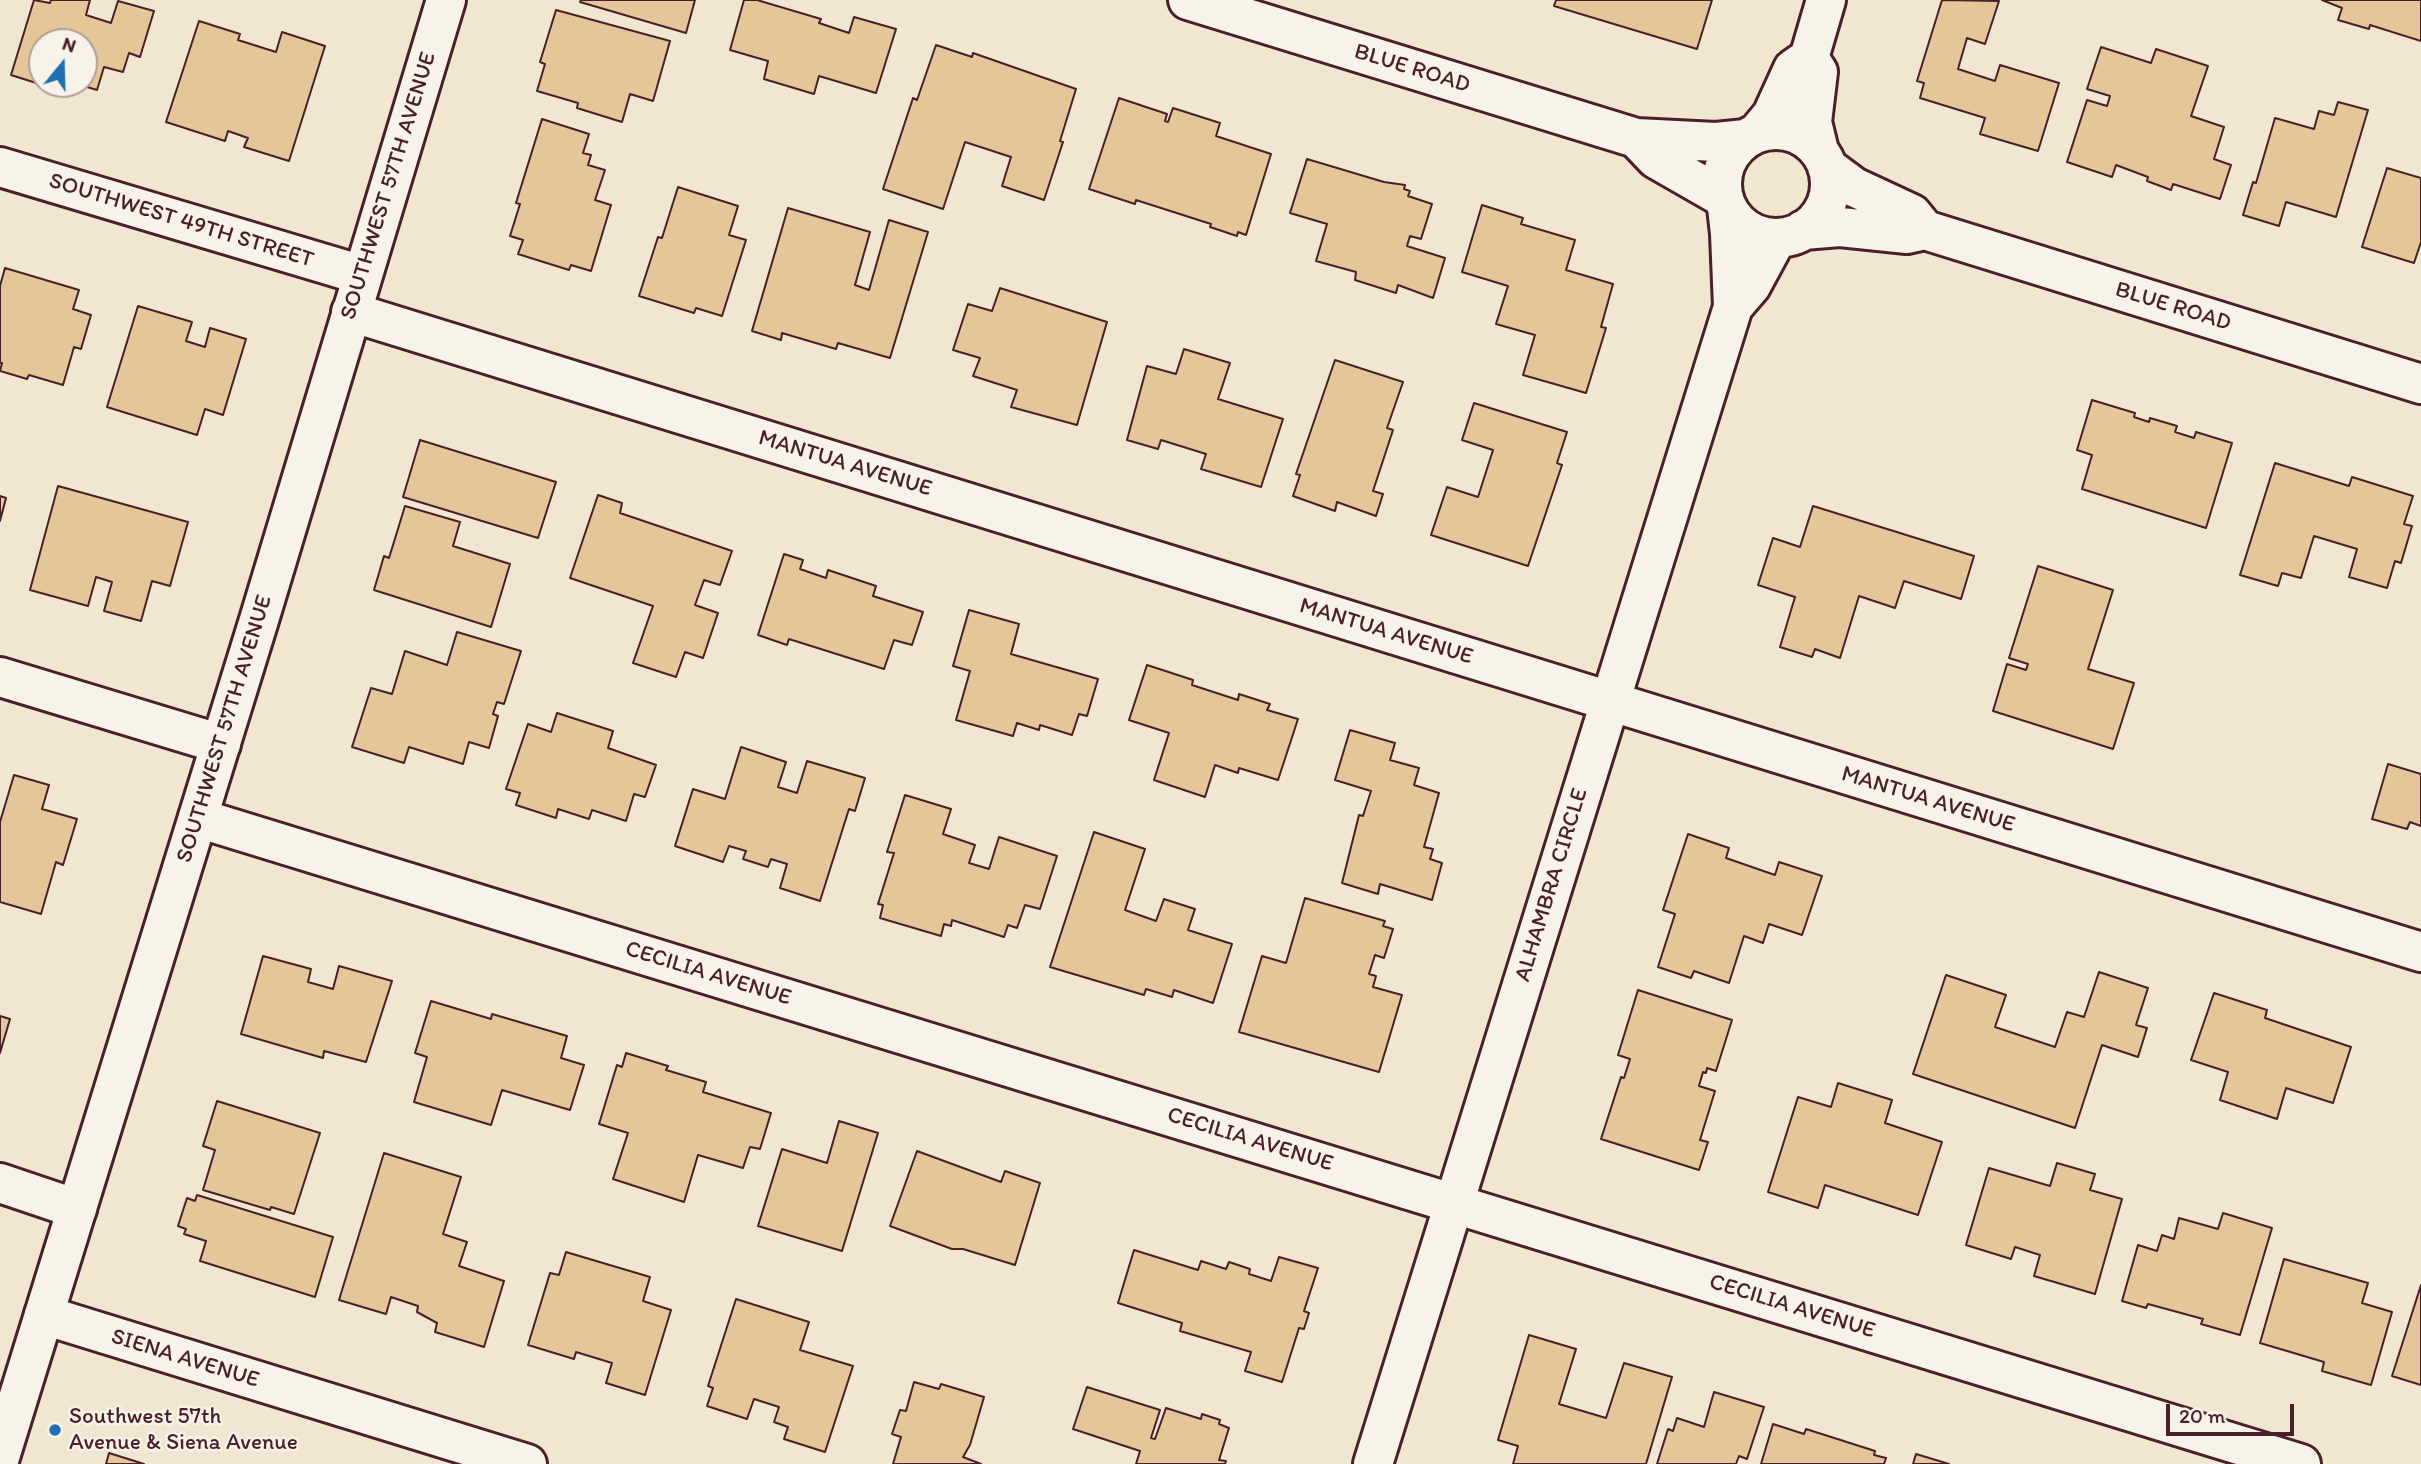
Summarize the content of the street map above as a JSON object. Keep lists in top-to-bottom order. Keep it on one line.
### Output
{"streets":{"street":["BLUE ROAD","SOUTHWEST 57TH AVENUE","SOUTHWEST 49TH STREET","MANTUA AVENUE","ALHAMBRA CIRCLE","CECILIA AVENUE","SIENA AVENUE"]},"crossings":[["BLUE ROAD","ALHAMBRA CIRCLE"],["SOUTHWEST 57TH AVENUE","SOUTHWEST 49TH STREET"],["SOUTHWEST 57TH AVENUE","MANTUA AVENUE"],["SOUTHWEST 57TH AVENUE","CECILIA AVENUE"],["SOUTHWEST 57TH AVENUE","SIENA AVENUE"],["MANTUA AVENUE","ALHAMBRA CIRCLE"],["ALHAMBRA CIRCLE","CECILIA AVENUE"]],"places":["Southwest 57th Avenue & Siena Avenue"],"scale_bar":"20 m","north":"top"}
